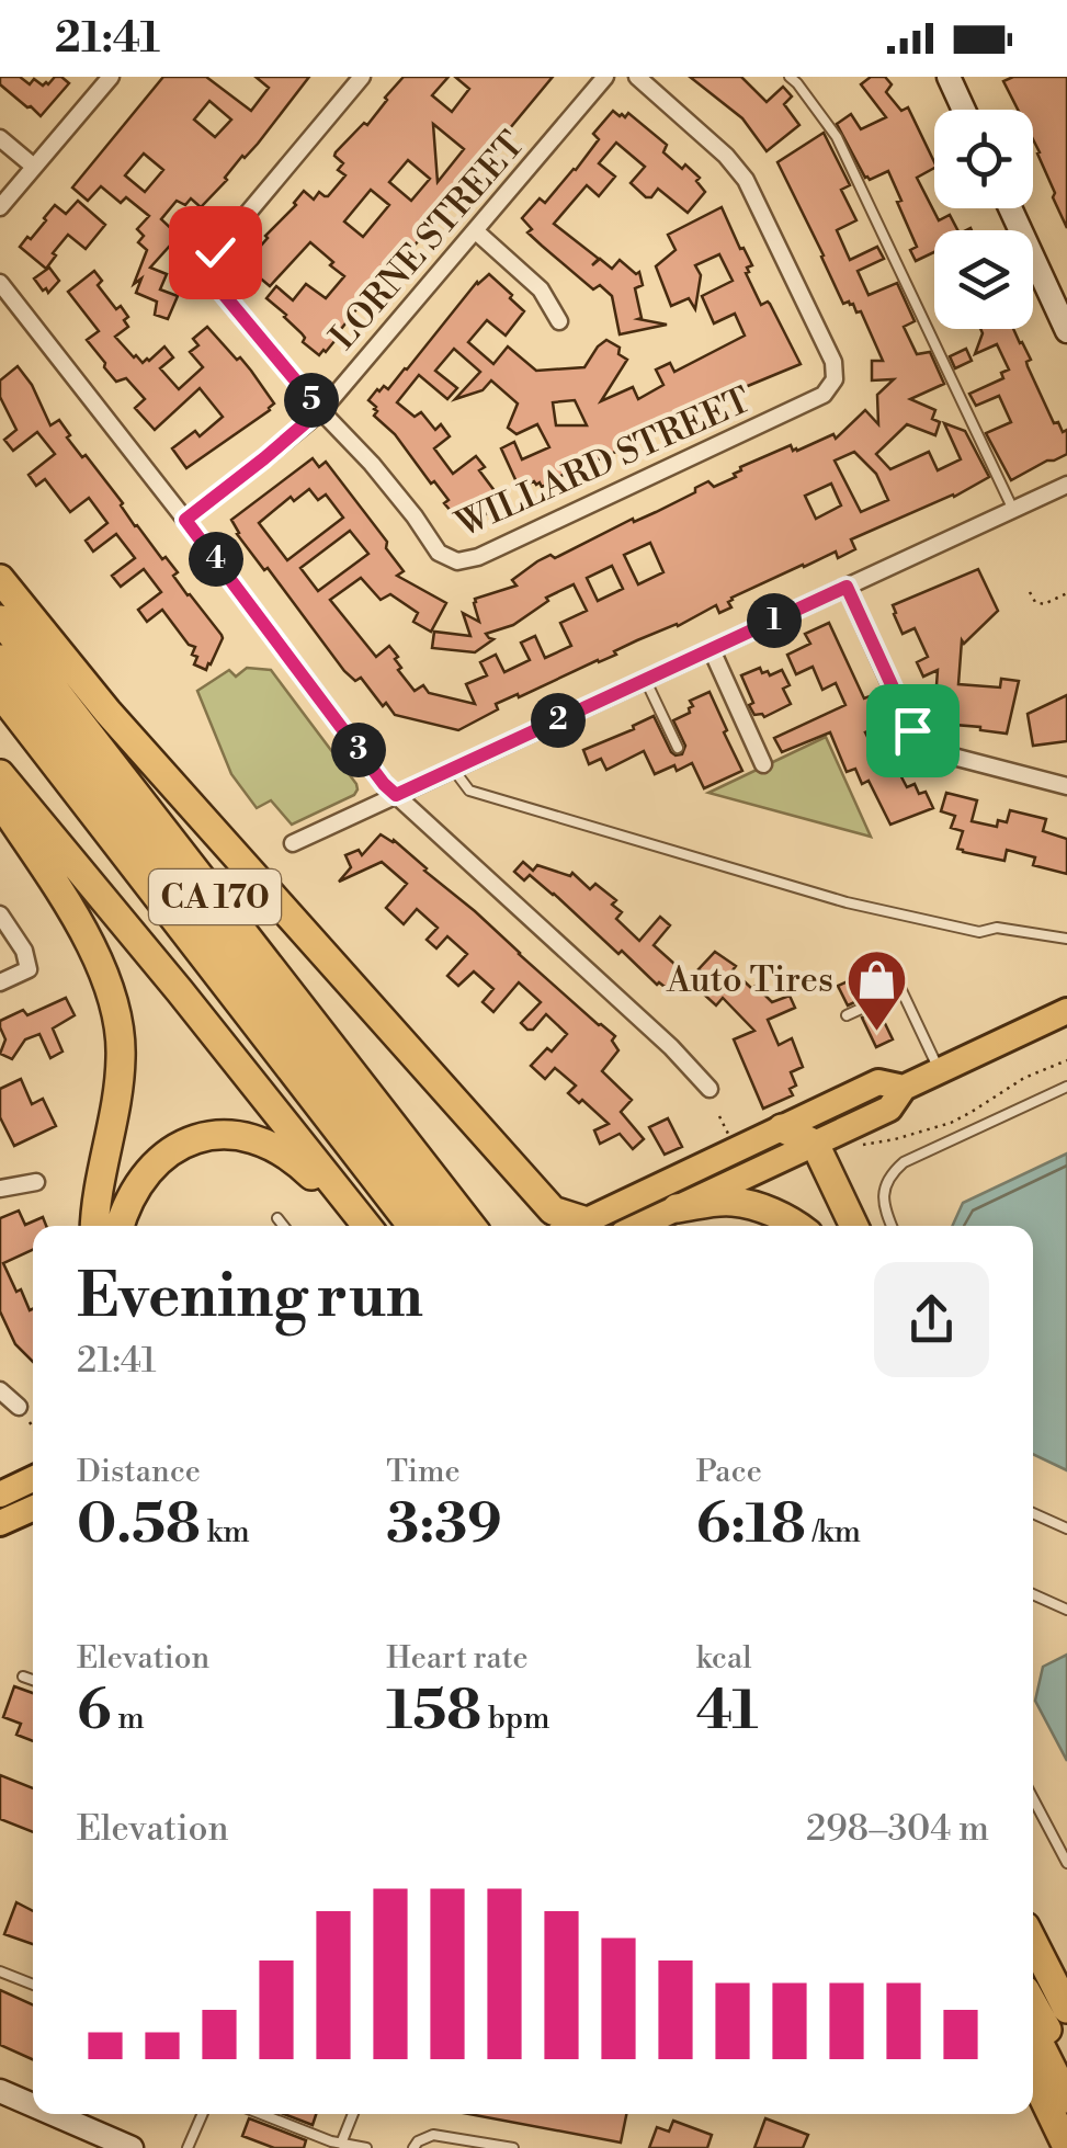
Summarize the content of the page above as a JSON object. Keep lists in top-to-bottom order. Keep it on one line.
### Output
{"streets":{"highway":["CA 170"],"street":["LORNE STREET","WILLARD STREET"]},"crossings":[["LORNE STREET","WILLARD STREET"]],"places":{"shop":["Auto Tires"]},"page":{"status":"21:41","pins":["5","4","1","2","3"],"heading":["Evening run","21:41"],"stats":[["Distance","0.58 km"],["Time","3:39"],["Pace","6:18 /km"],["Elevation","6 m"],["Heart rate","158 bpm"],["kcal","41"]],"chart":["Elevation","298–304 m"]}}
